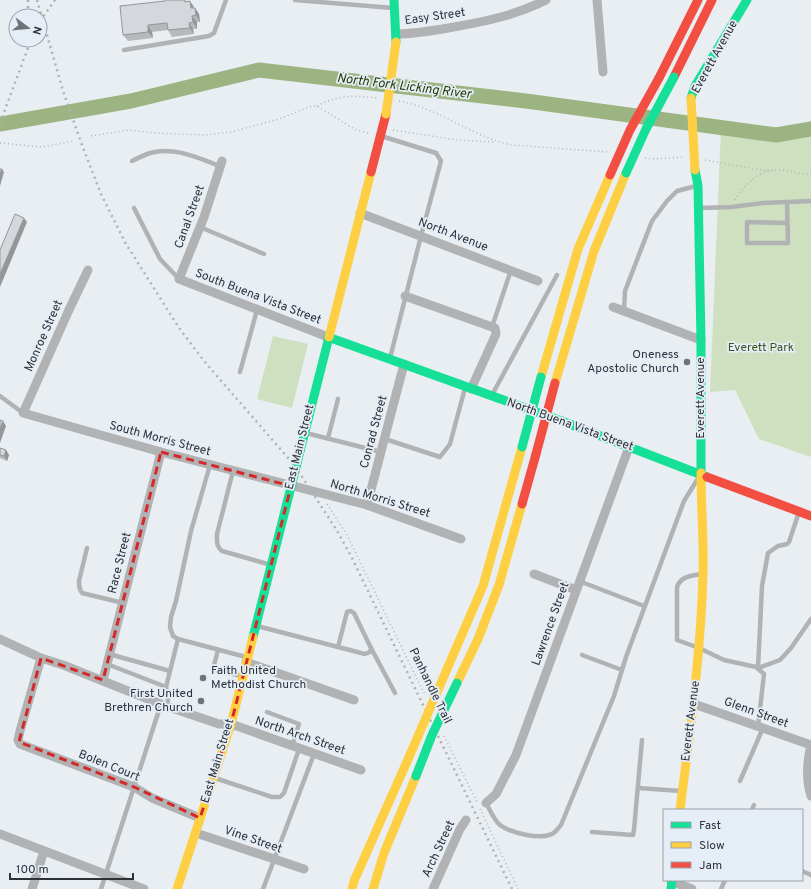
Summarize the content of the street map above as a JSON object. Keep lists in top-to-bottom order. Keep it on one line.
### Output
{"streets":{"main road":["Everett Avenue","North Buena Vista Street","East Main Street"],"street":["Easy Street","Canal Street","North Avenue","South Buena Vista Street","Monroe Street","Conrad Street","South Morris Street","North Morris Street","Race Street","Lawrence Street","Glenn Street","North Arch Street","Bolen Court","Vine Street","Arch Street"],"path":["Panhandle Trail"]},"crossings":[["Easy Street","East Main Street"],["Everett Avenue","North Buena Vista Street"],["Everett Avenue","Glenn Street"],["Canal Street","South Buena Vista Street"],["North Avenue","East Main Street"],["South Buena Vista Street","North Buena Vista Street"],["South Buena Vista Street","East Main Street"],["Monroe Street","South Morris Street"],["North Buena Vista Street","Conrad Street"],["North Buena Vista Street","East Main Street"],["North Buena Vista Street","Lawrence Street"],["Conrad Street","North Morris Street"],["South Morris Street","East Main Street"],["South Morris Street","North Morris Street"],["South Morris Street","Race Street"],["East Main Street","North Morris Street"],["East Main Street","North Arch Street"],["East Main Street","Bolen Court"],["East Main Street","Vine Street"],["North Morris Street","Panhandle Trail"],["Race Street","North Arch Street"],["North Arch Street","Bolen Court"]],"water":["North Fork Licking River"],"parks":["Everett Park"],"places":["Oneness Apostolic Church","Faith United Methodist Church","First United Brethren Church"],"legend":["Fast","Slow","Jam"],"scale_bar":"100 m","north":"right"}
